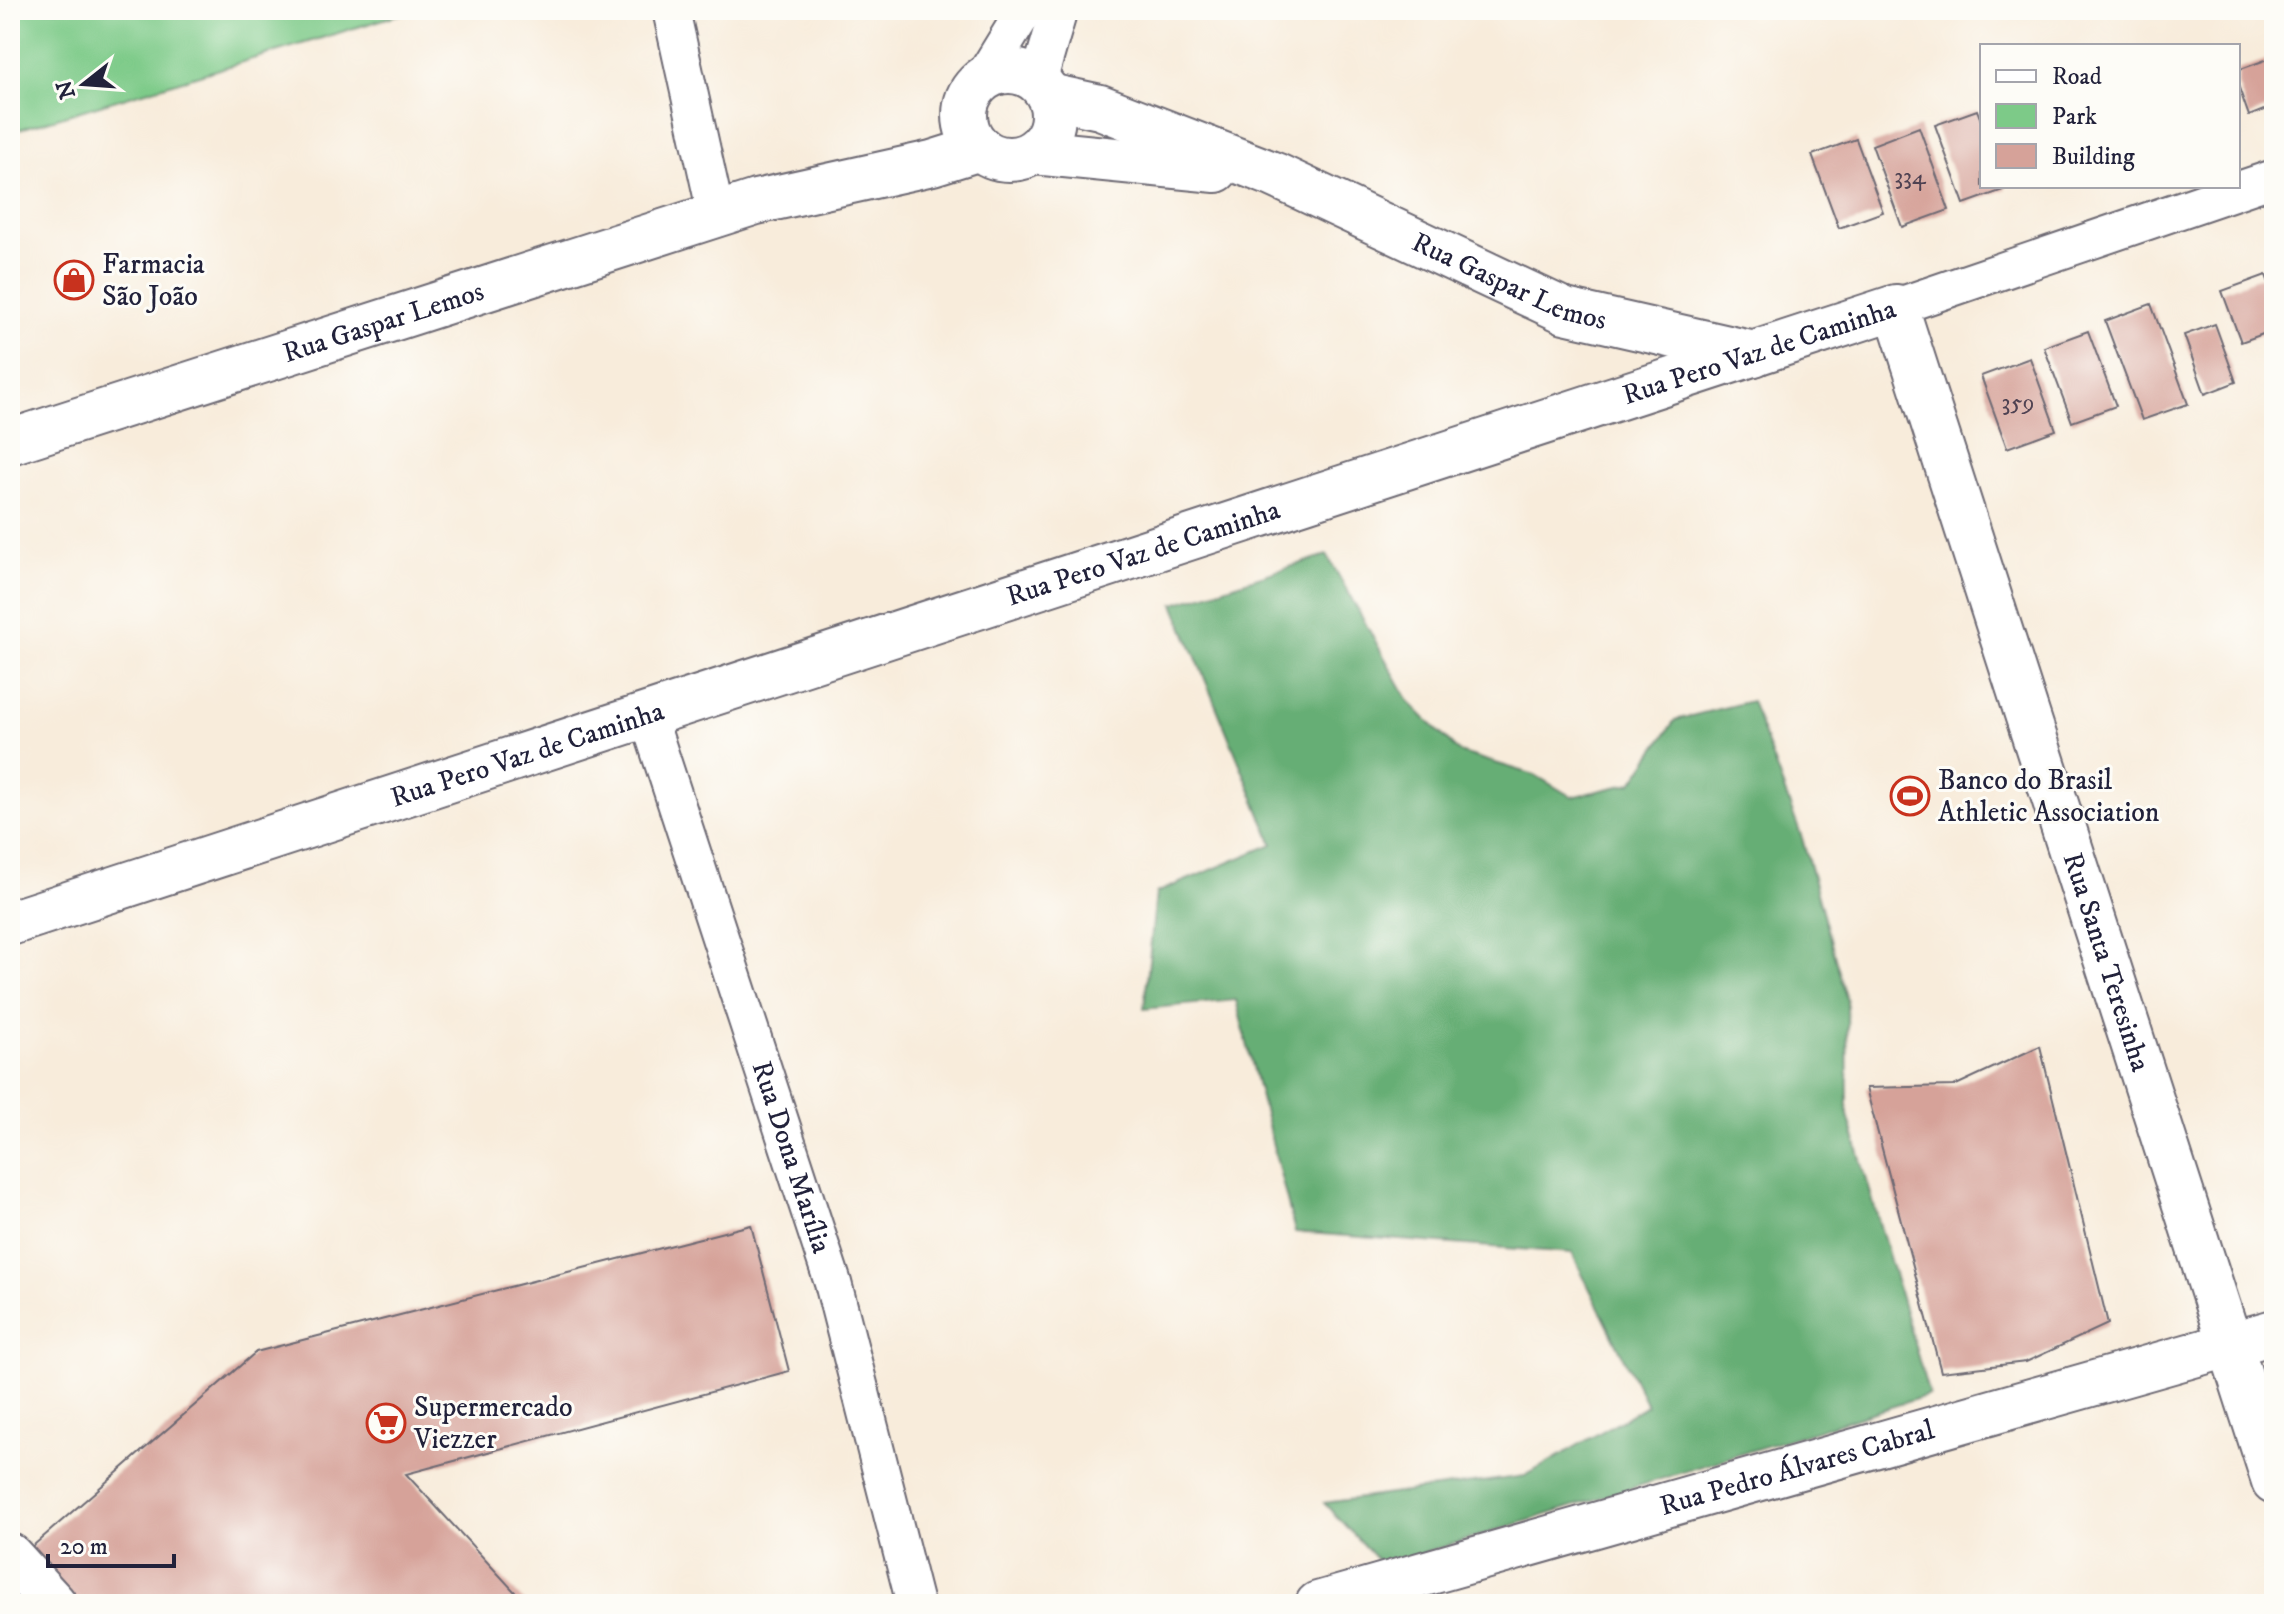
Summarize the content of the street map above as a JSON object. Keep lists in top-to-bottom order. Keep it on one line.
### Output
{"streets":{"street":["Rua Gaspar Lemos","Rua Pero Vaz de Caminha","Rua Santa Teresinha","Rua Dona Marília","Rua Pedro Álvares Cabral"]},"crossings":[["Rua Gaspar Lemos","Rua Pero Vaz de Caminha"],["Rua Pero Vaz de Caminha","Rua Santa Teresinha"],["Rua Pero Vaz de Caminha","Rua Dona Marília"],["Rua Santa Teresinha","Rua Pedro Álvares Cabral"]],"places":{"shop":["Farmacia São João"],"sports":["Banco do Brasil Athletic Association"],"supermarket":["Supermercado Viezzer"]},"house_numbers":["334","359"],"legend":["Road","Park","Building"],"scale_bar":"20 m","north":"left"}
